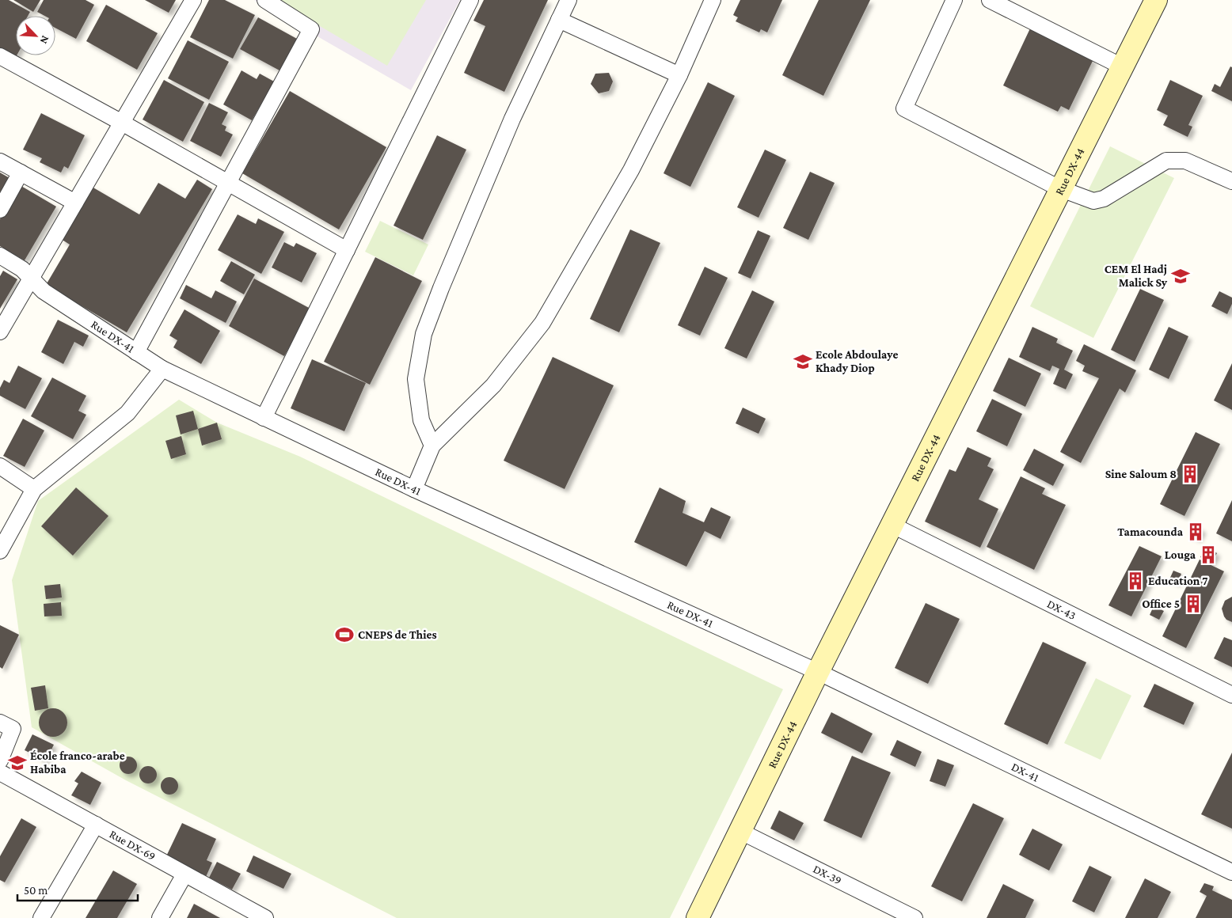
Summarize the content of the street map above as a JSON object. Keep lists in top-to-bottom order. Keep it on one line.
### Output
{"streets":{"street":["Rue DX-44","Rue DX-41","DX-43","DX-41","Rue DX-69","DX-39"]},"crossings":[["Rue DX-44","Rue DX-41"],["Rue DX-44","DX-43"],["Rue DX-44","DX-41"],["Rue DX-44","DX-39"],["Rue DX-41","DX-41"]],"places":{"school or university":["CEM El Hadj Malick Sy","Ecole Abdoulaye Khady Diop","École franco-arabe Habiba"],"building":["Sine Saloum 8","Tamacounda","Louga","Education 7","Office 5"],"sports":["CNEPS de Thies"]},"scale_bar":"50 m","north":"bottom right"}
